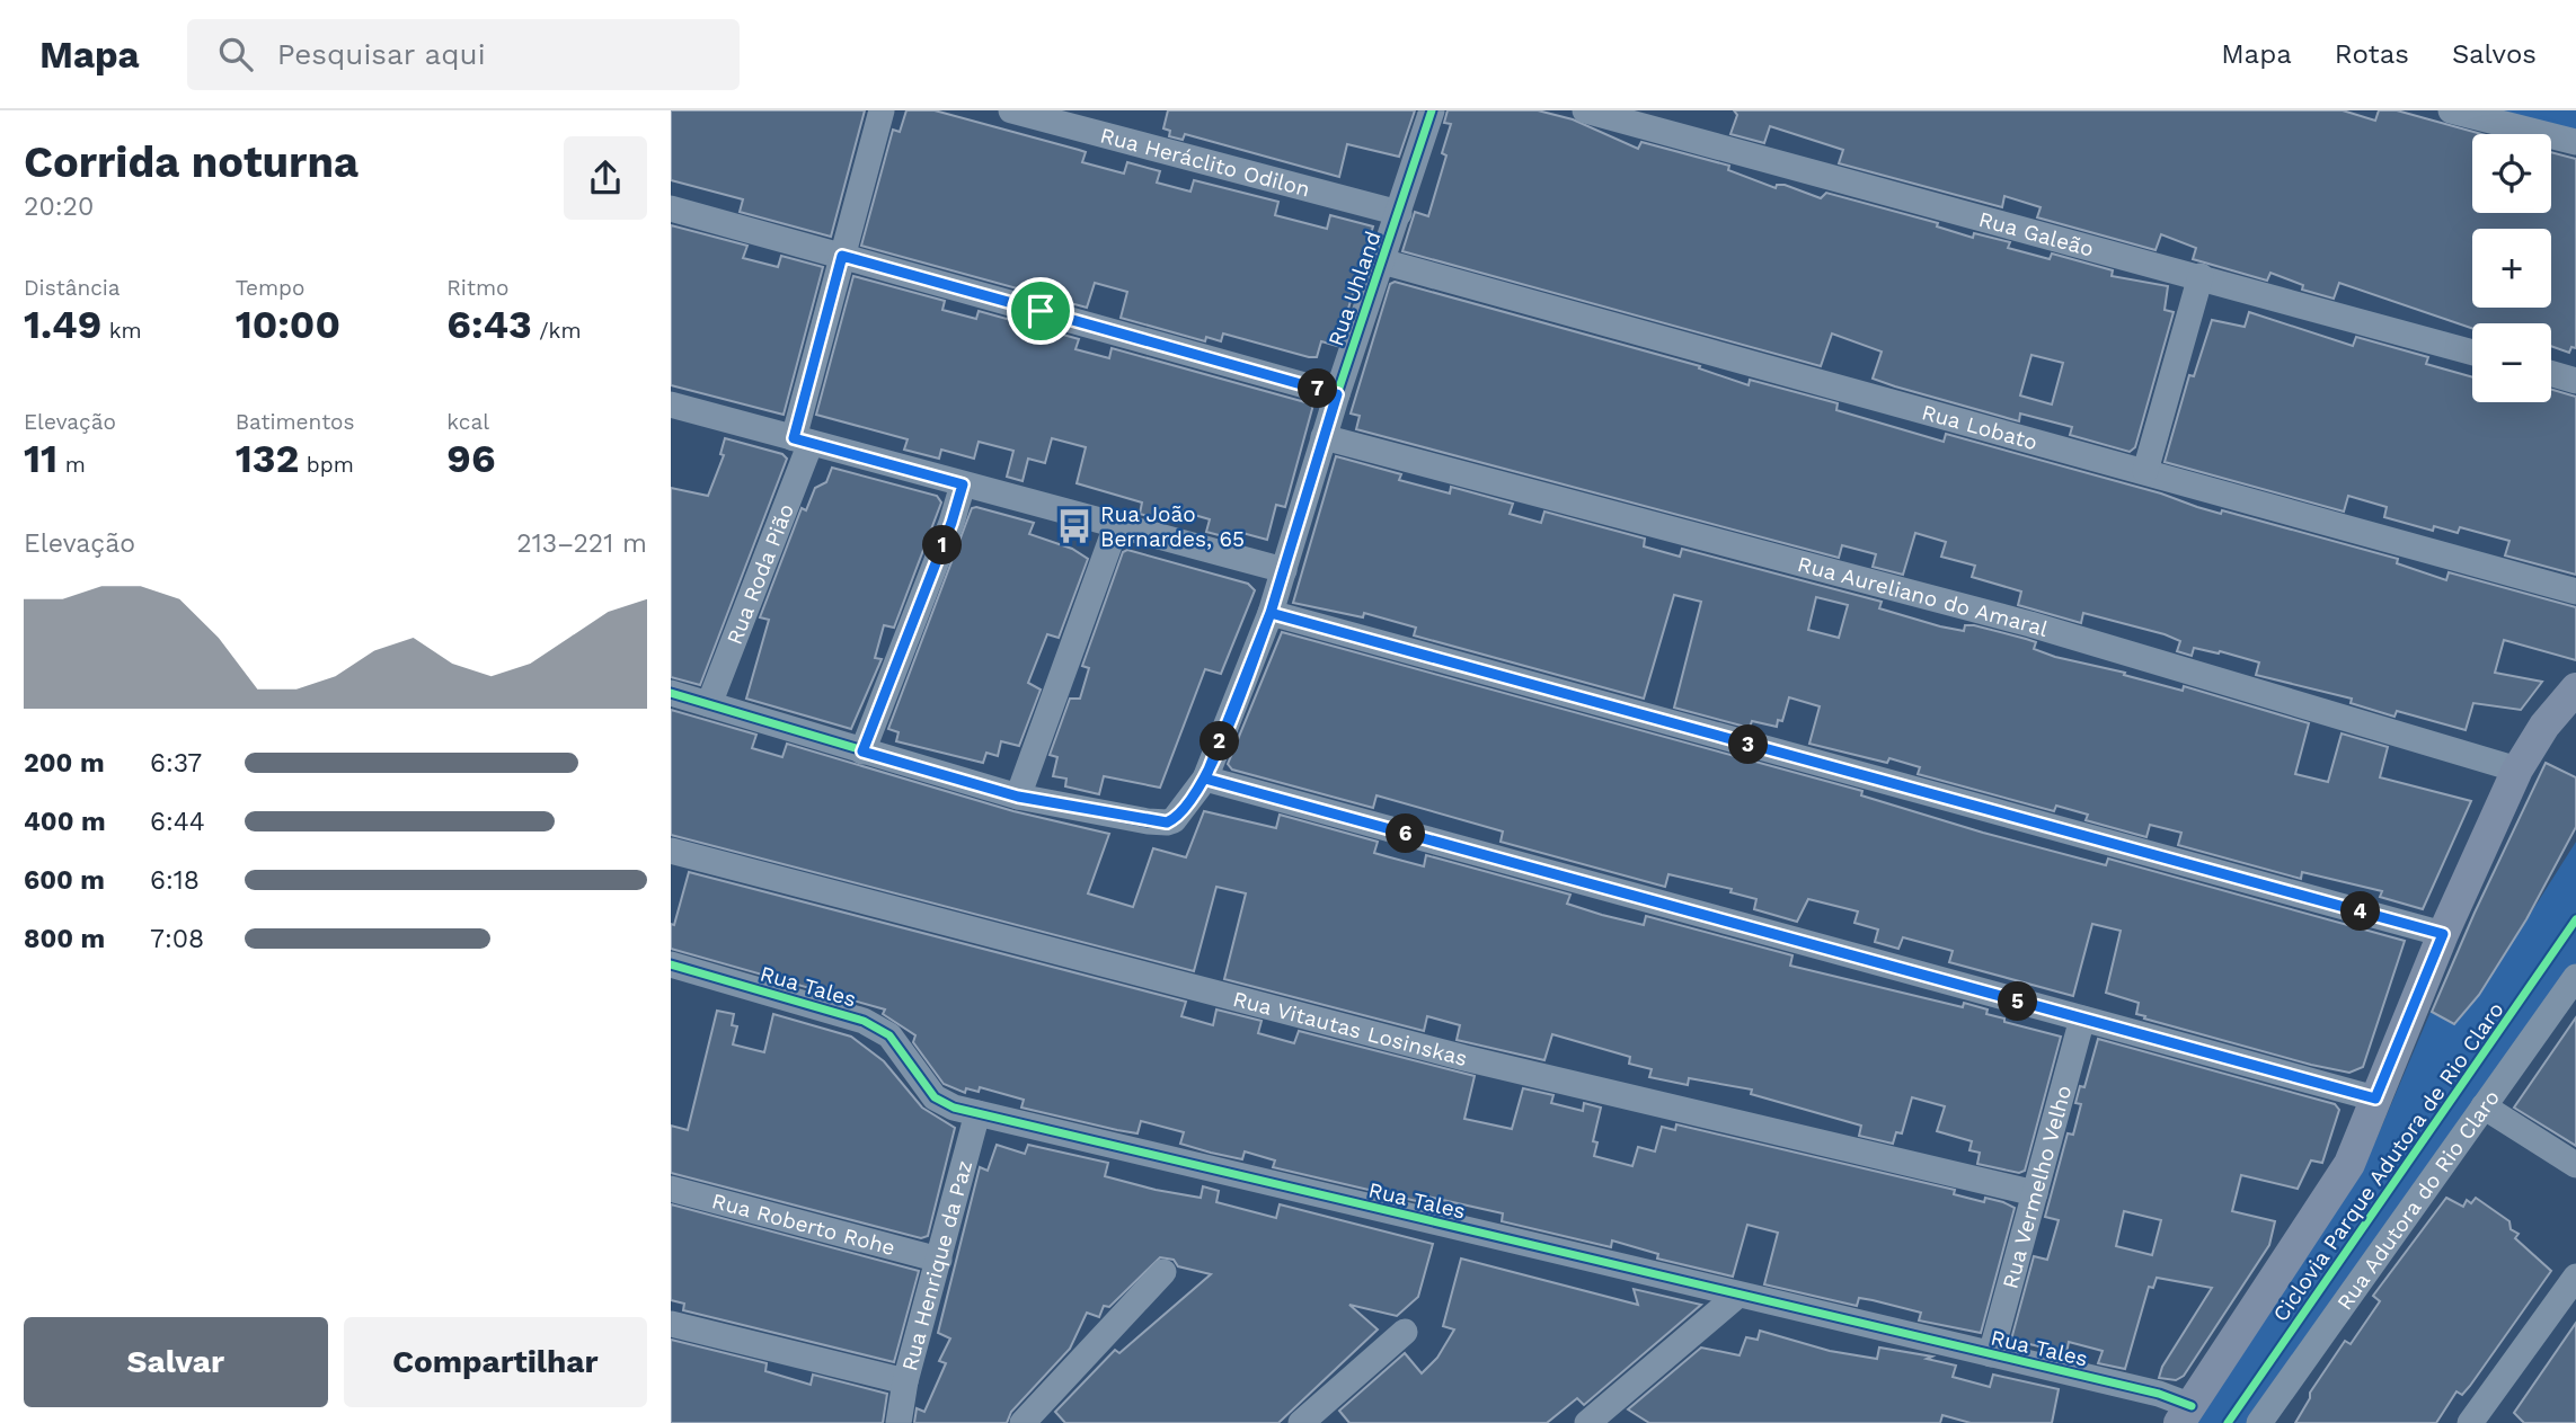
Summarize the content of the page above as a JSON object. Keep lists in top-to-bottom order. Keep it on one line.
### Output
{"streets":{"street":["Rua Heráclito Odilon","Rua Galeão","Rua Uhland","Rua Lobato","Rua Roda Pião","Rua Aureliano do Amaral","Rua Tales","Rua Vitautas Losinskas","Rua Vermelho Velho","Rua Adutora do Rio Claro","Rua Roberto Rohe","Rua Henrique da Paz"],"cycle path":["Ciclovia Parque Adutora de Rio Claro"]},"crossings":[["Rua Heráclito Odilon","Rua Uhland"],["Rua Uhland","Rua Lobato"],["Rua Uhland","Rua Aureliano do Amaral"],["Rua Tales","Rua Vermelho Velho"],["Rua Tales","Rua Henrique da Paz"],["Rua Vitautas Losinskas","Rua Vermelho Velho"],["Rua Roberto Rohe","Rua Henrique da Paz"]],"places":{"bus stop":["Rua João Bernardes, 65"]},"page":{"header":"Mapa","search":"Pesquisar aqui","nav":["Mapa","Rotas","Salvos"],"heading":["Corrida noturna","20:20"],"map_buttons":["+","−"],"stats":[["Distância","1.49 km"],["Tempo","10:00"],["Ritmo","6:43 /km"],["Elevação","11 m"],["Batimentos","132 bpm"],["kcal","96"]],"pins":["7","1","2","3","6","4","5"],"chart":["Elevação","213–221 m"],"list":[{"name":"200 m","note":"6:37"},{"name":"400 m","note":"6:44"},{"name":"600 m","note":"6:18"},{"name":"800 m","note":"7:08"}],"buttons":["Salvar","Compartilhar"]}}
